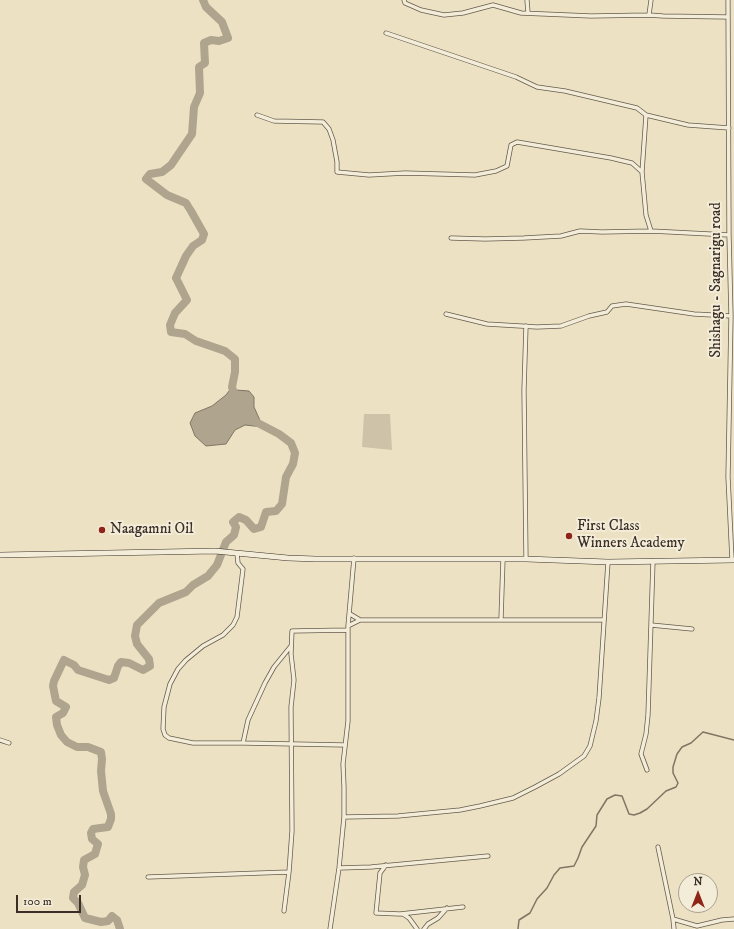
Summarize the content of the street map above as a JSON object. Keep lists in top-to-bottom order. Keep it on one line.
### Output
{"streets":{"street":["Shishagu - Sagnarigu road"]},"places":["Naagamni Oil","First Class Winners Academy"],"scale_bar":"100 m","north":"top"}
